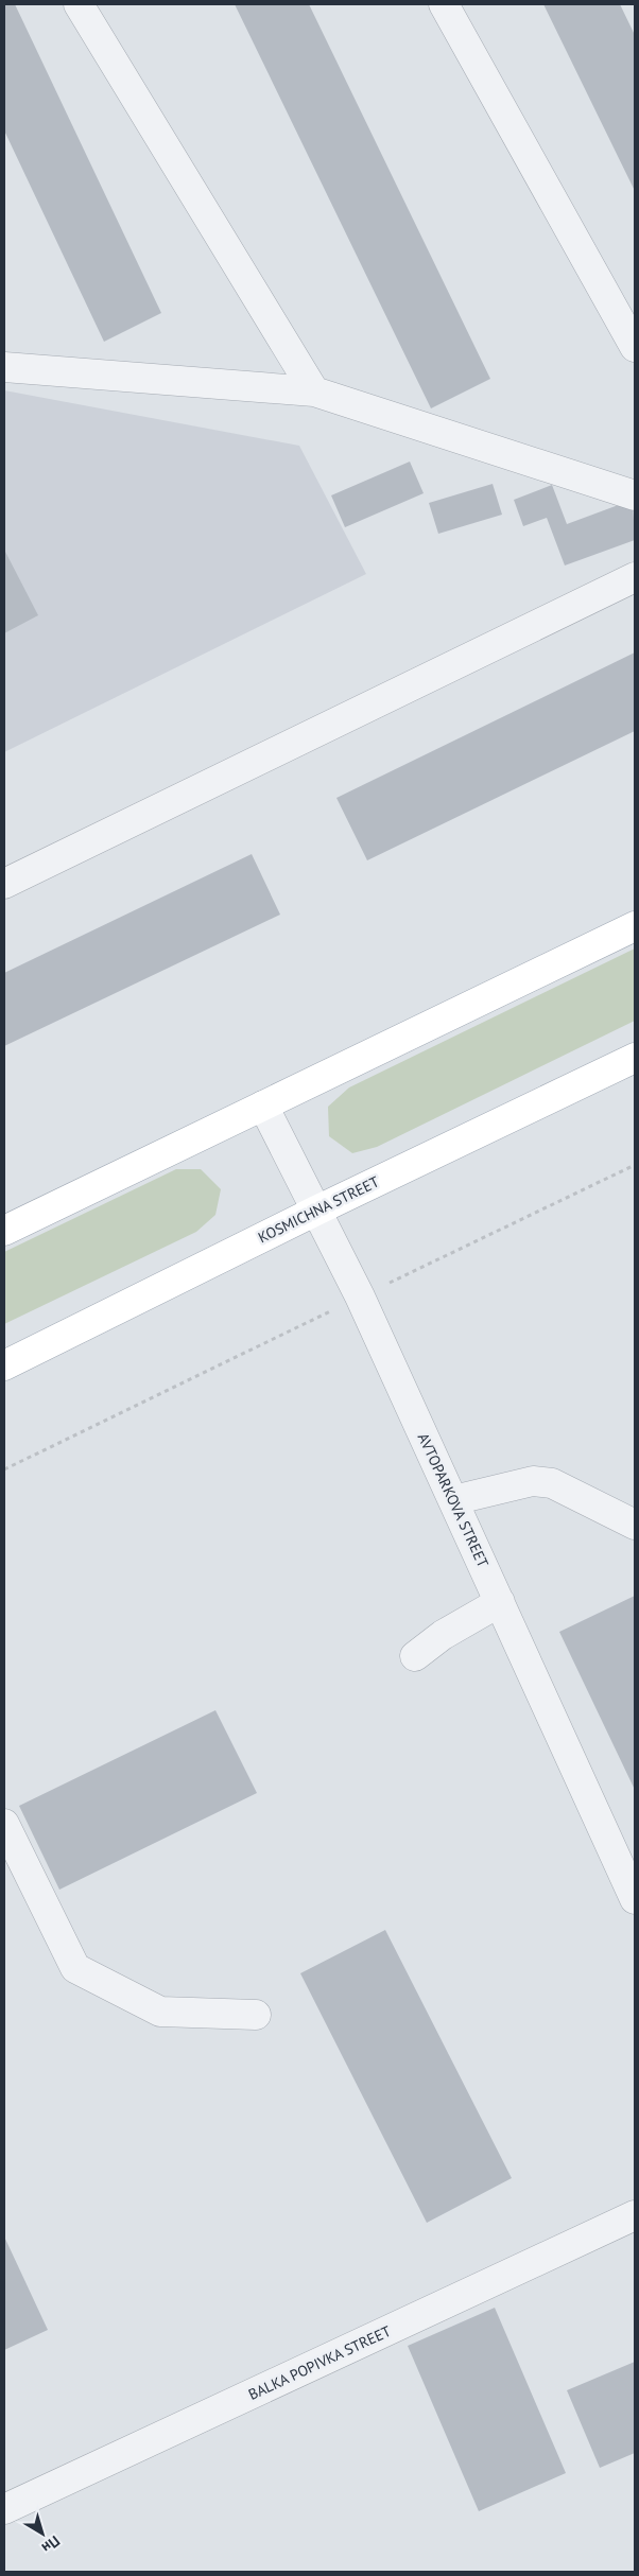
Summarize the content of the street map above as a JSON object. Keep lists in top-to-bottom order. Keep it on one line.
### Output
{"streets":{"main road":["KOSMICHNA STREET"],"street":["AVTOPARKOVA STREET","BALKA POPIVKA STREET"]},"crossings":[["KOSMICHNA STREET","AVTOPARKOVA STREET"]],"north":"bottom right"}
